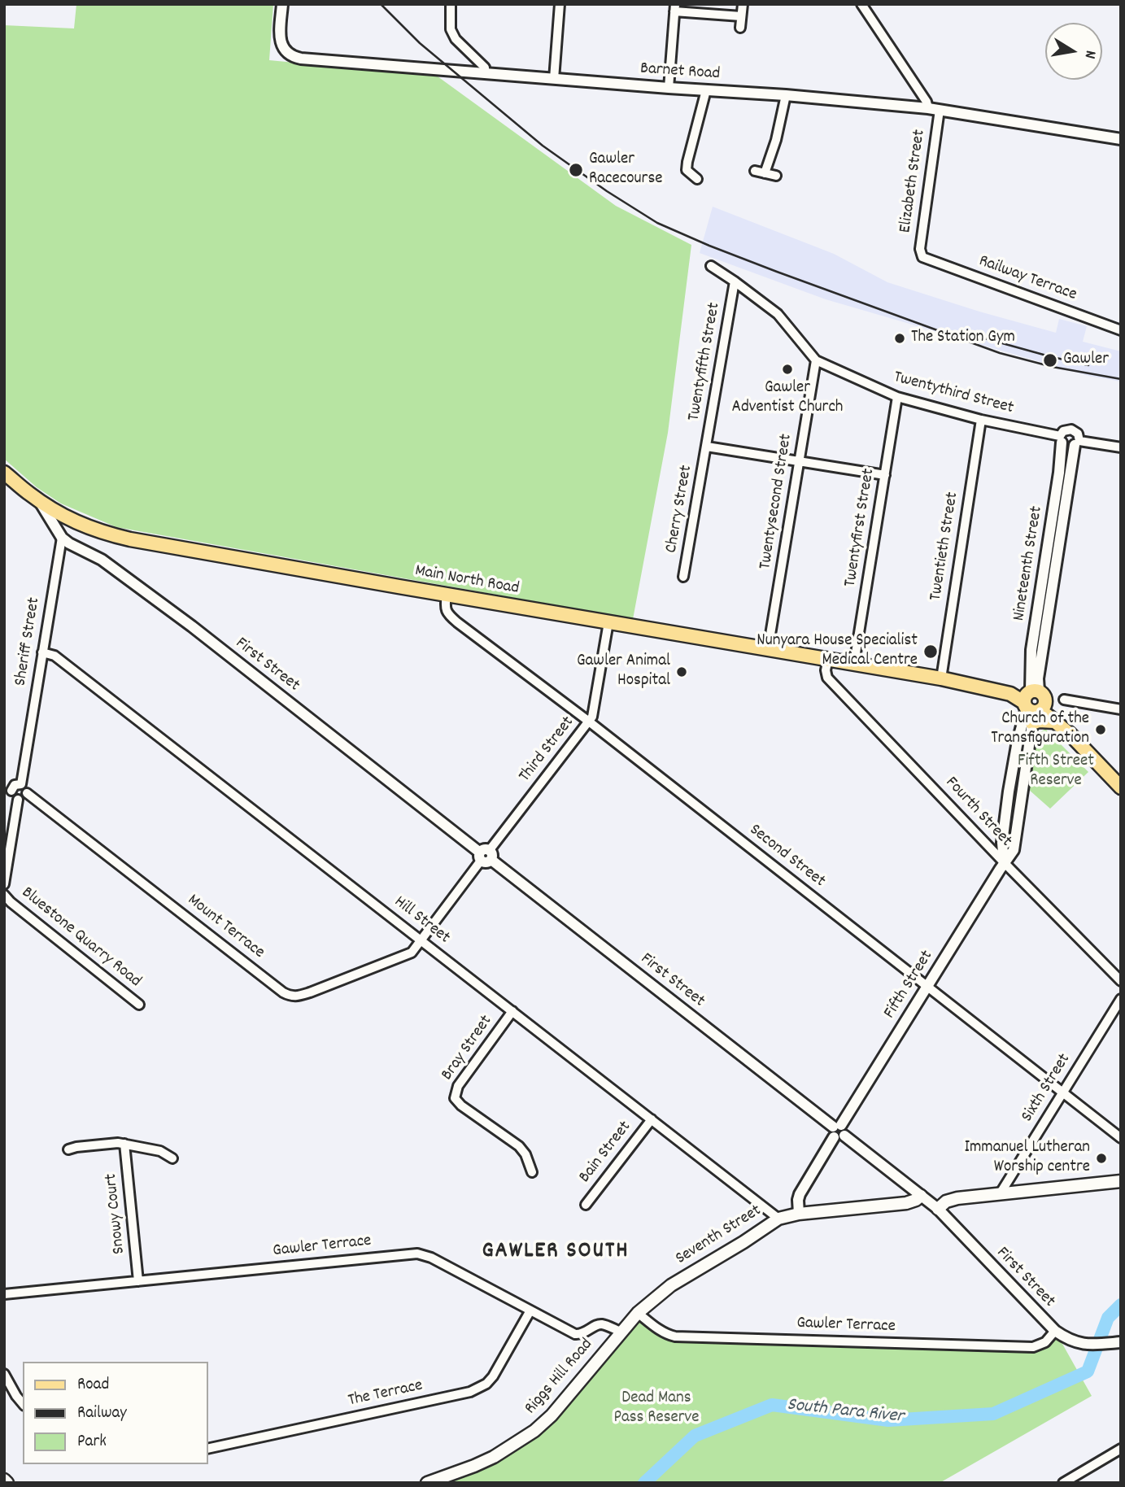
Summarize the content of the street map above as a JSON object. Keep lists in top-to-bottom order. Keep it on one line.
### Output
{"streets":{"main road":["Main North Road","Seventh Street","Riggs Hill Road"],"street":["Barnet Road","Elizabeth Street","Railway Terrace","Twentyfifth Street","Twentythird Street","Twentysecond Street","Cherry Street","Twentyfirst Street","Twentieth Street","Nineteenth Street","Sheriff Street","First Street","Third Street","Fourth Street","Second Street","Hill Street","Mount Terrace","Bluestone Quarry Road","Fifth Street","Bray Street","Sixth Street","Bain Street","Snowy Court","Gawler Terrace","The Terrace"]},"crossings":[["Barnet Road","Elizabeth Street"],["Elizabeth Street","Railway Terrace"],["Twentyfifth Street","Twentythird Street"],["Twentyfifth Street","Cherry Street"],["Twentythird Street","Twentysecond Street"],["Twentythird Street","Twentyfirst Street"],["Twentythird Street","Twentieth Street"],["Twentythird Street","Nineteenth Street"],["Twentysecond Street","Main North Road"],["Twentyfirst Street","Main North Road"],["Twentieth Street","Main North Road"],["Nineteenth Street","Main North Road"],["Nineteenth Street","Fifth Street"],["Main North Road","Third Street"],["Main North Road","Fourth Street"],["Main North Road","Second Street"],["Main North Road","Fifth Street"],["Sheriff Street","First Street"],["Sheriff Street","Hill Street"],["Sheriff Street","Mount Terrace"],["First Street","Third Street"],["First Street","Fifth Street"],["First Street","Seventh Street"],["First Street","Gawler Terrace"],["Third Street","Second Street"],["Third Street","Hill Street"],["Third Street","Mount Terrace"],["Fourth Street","Fifth Street"],["Second Street","Fifth Street"],["Second Street","Sixth Street"],["Hill Street","Mount Terrace"],["Hill Street","Bray Street"],["Hill Street","Bain Street"],["Hill Street","Seventh Street"],["Fifth Street","Seventh Street"],["Snowy Court","Gawler Terrace"],["Seventh Street","Gawler Terrace"],["Seventh Street","Riggs Hill Road"],["Gawler Terrace","Riggs Hill Road"],["Gawler Terrace","The Terrace"]],"districts":["GAWLER SOUTH"],"water":["South Para River"],"parks":["Fifth Street Reserve","Dead Mans Pass Reserve"],"places":["Gawler Racecourse","The Station Gym","Gawler","Gawler Adventist Church","Nunyara House Specialist Medical Centre","Gawler Animal Hospital","Church of the Transfiguration","Immanuel Lutheran Worship centre"],"legend":["Road","Railway","Park"],"north":"right"}
